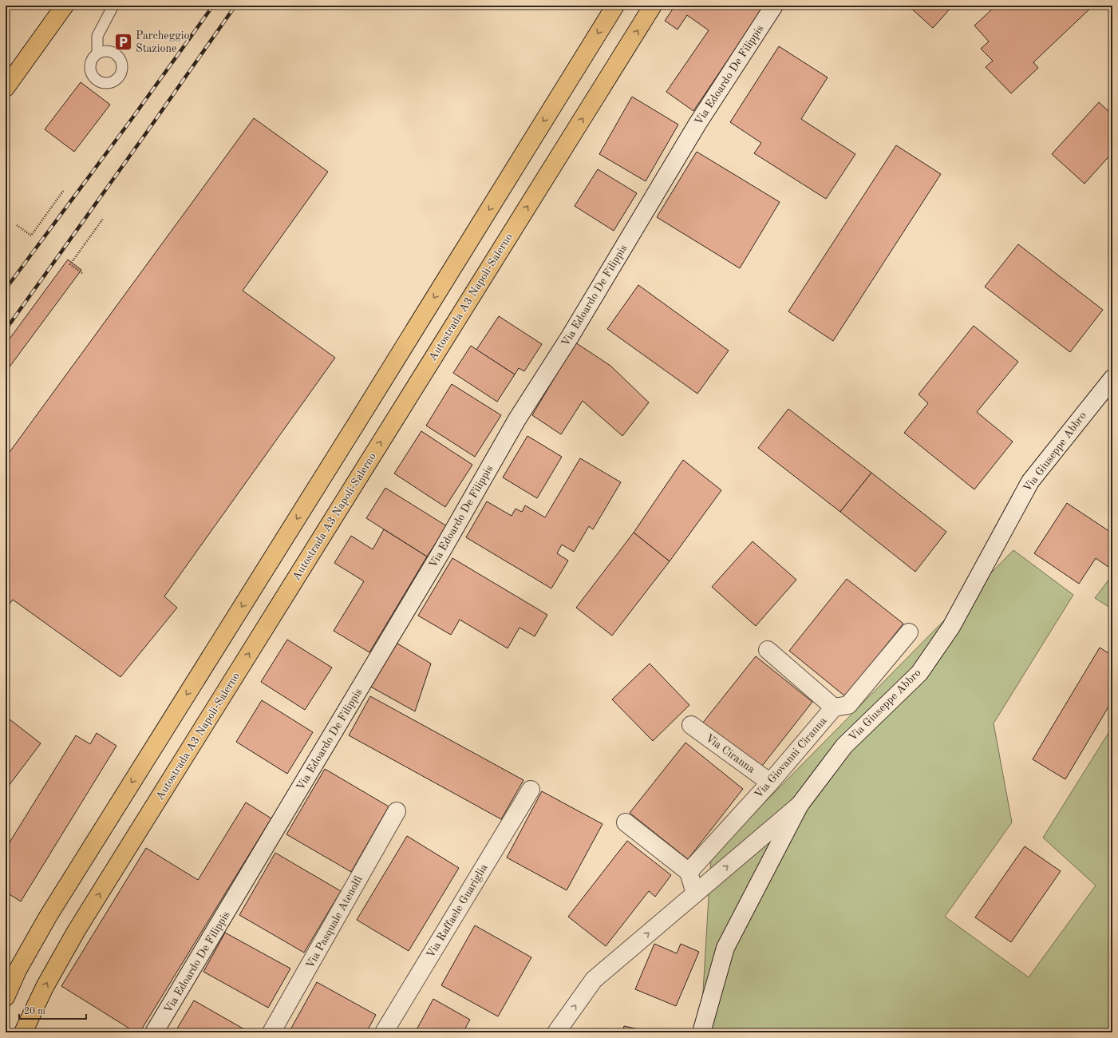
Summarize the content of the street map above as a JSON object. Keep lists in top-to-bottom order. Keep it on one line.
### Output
{"streets":{"main road":["Autostrada A3 Napoli-Salerno"],"street":["Via Edoardo De Filippis","Via Giuseppe Abbro","Via Ciranna","Via Giovanni Ciranna","Via Raffaele Guariglia","Via Pasquale Atenolfi"]},"crossings":[["Via Ciranna","Via Giovanni Ciranna"]],"places":{"parking":["Parcheggio Stazione"]},"scale_bar":"20 m"}
